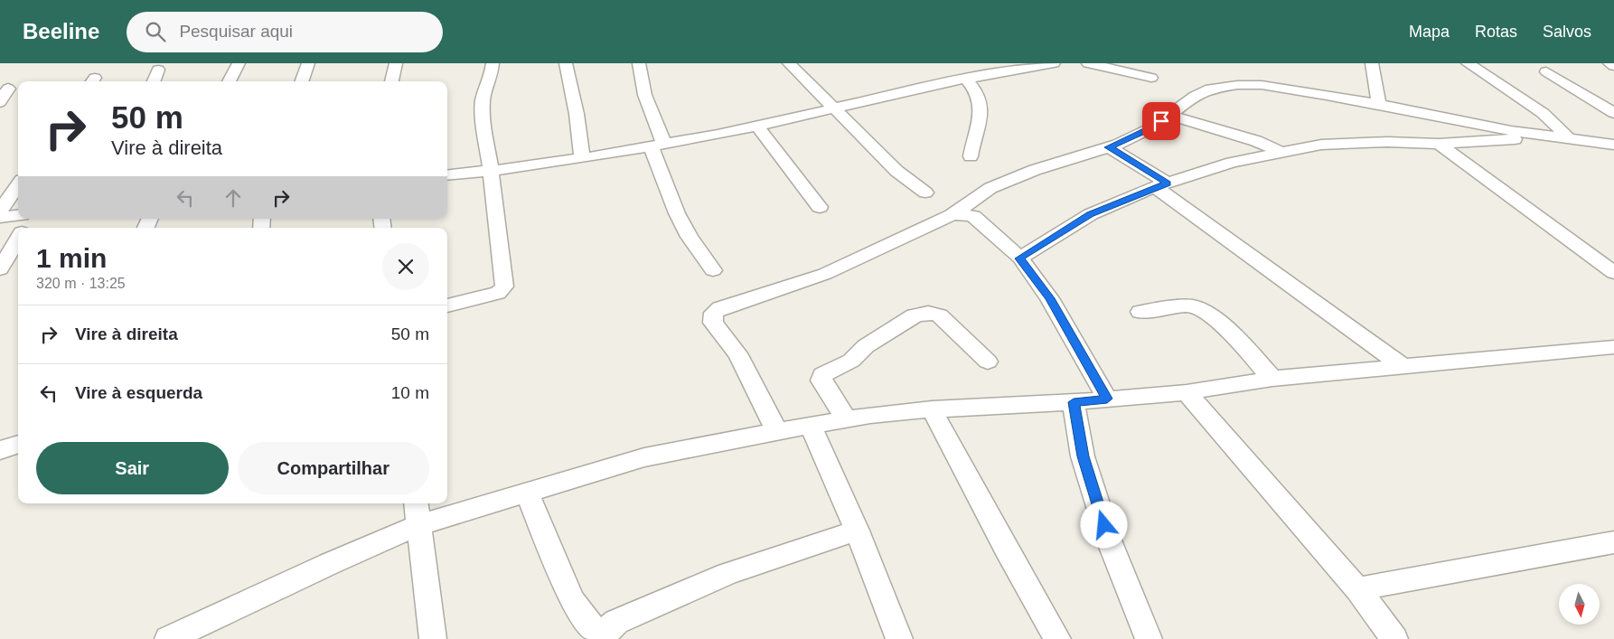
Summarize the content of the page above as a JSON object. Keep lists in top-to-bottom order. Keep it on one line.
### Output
{"north":"bottom","page":{"header":"Beeline","search":"Pesquisar aqui","nav":["Mapa","Rotas","Salvos"],"turn":["50 m","Vire à direita"],"heading":["1 min","320 m · 13:25"],"list":[{"name":"Vire à direita","value":"50 m"},{"name":"Vire à esquerda","value":"10 m"}],"buttons":["Sair","Compartilhar"]}}
